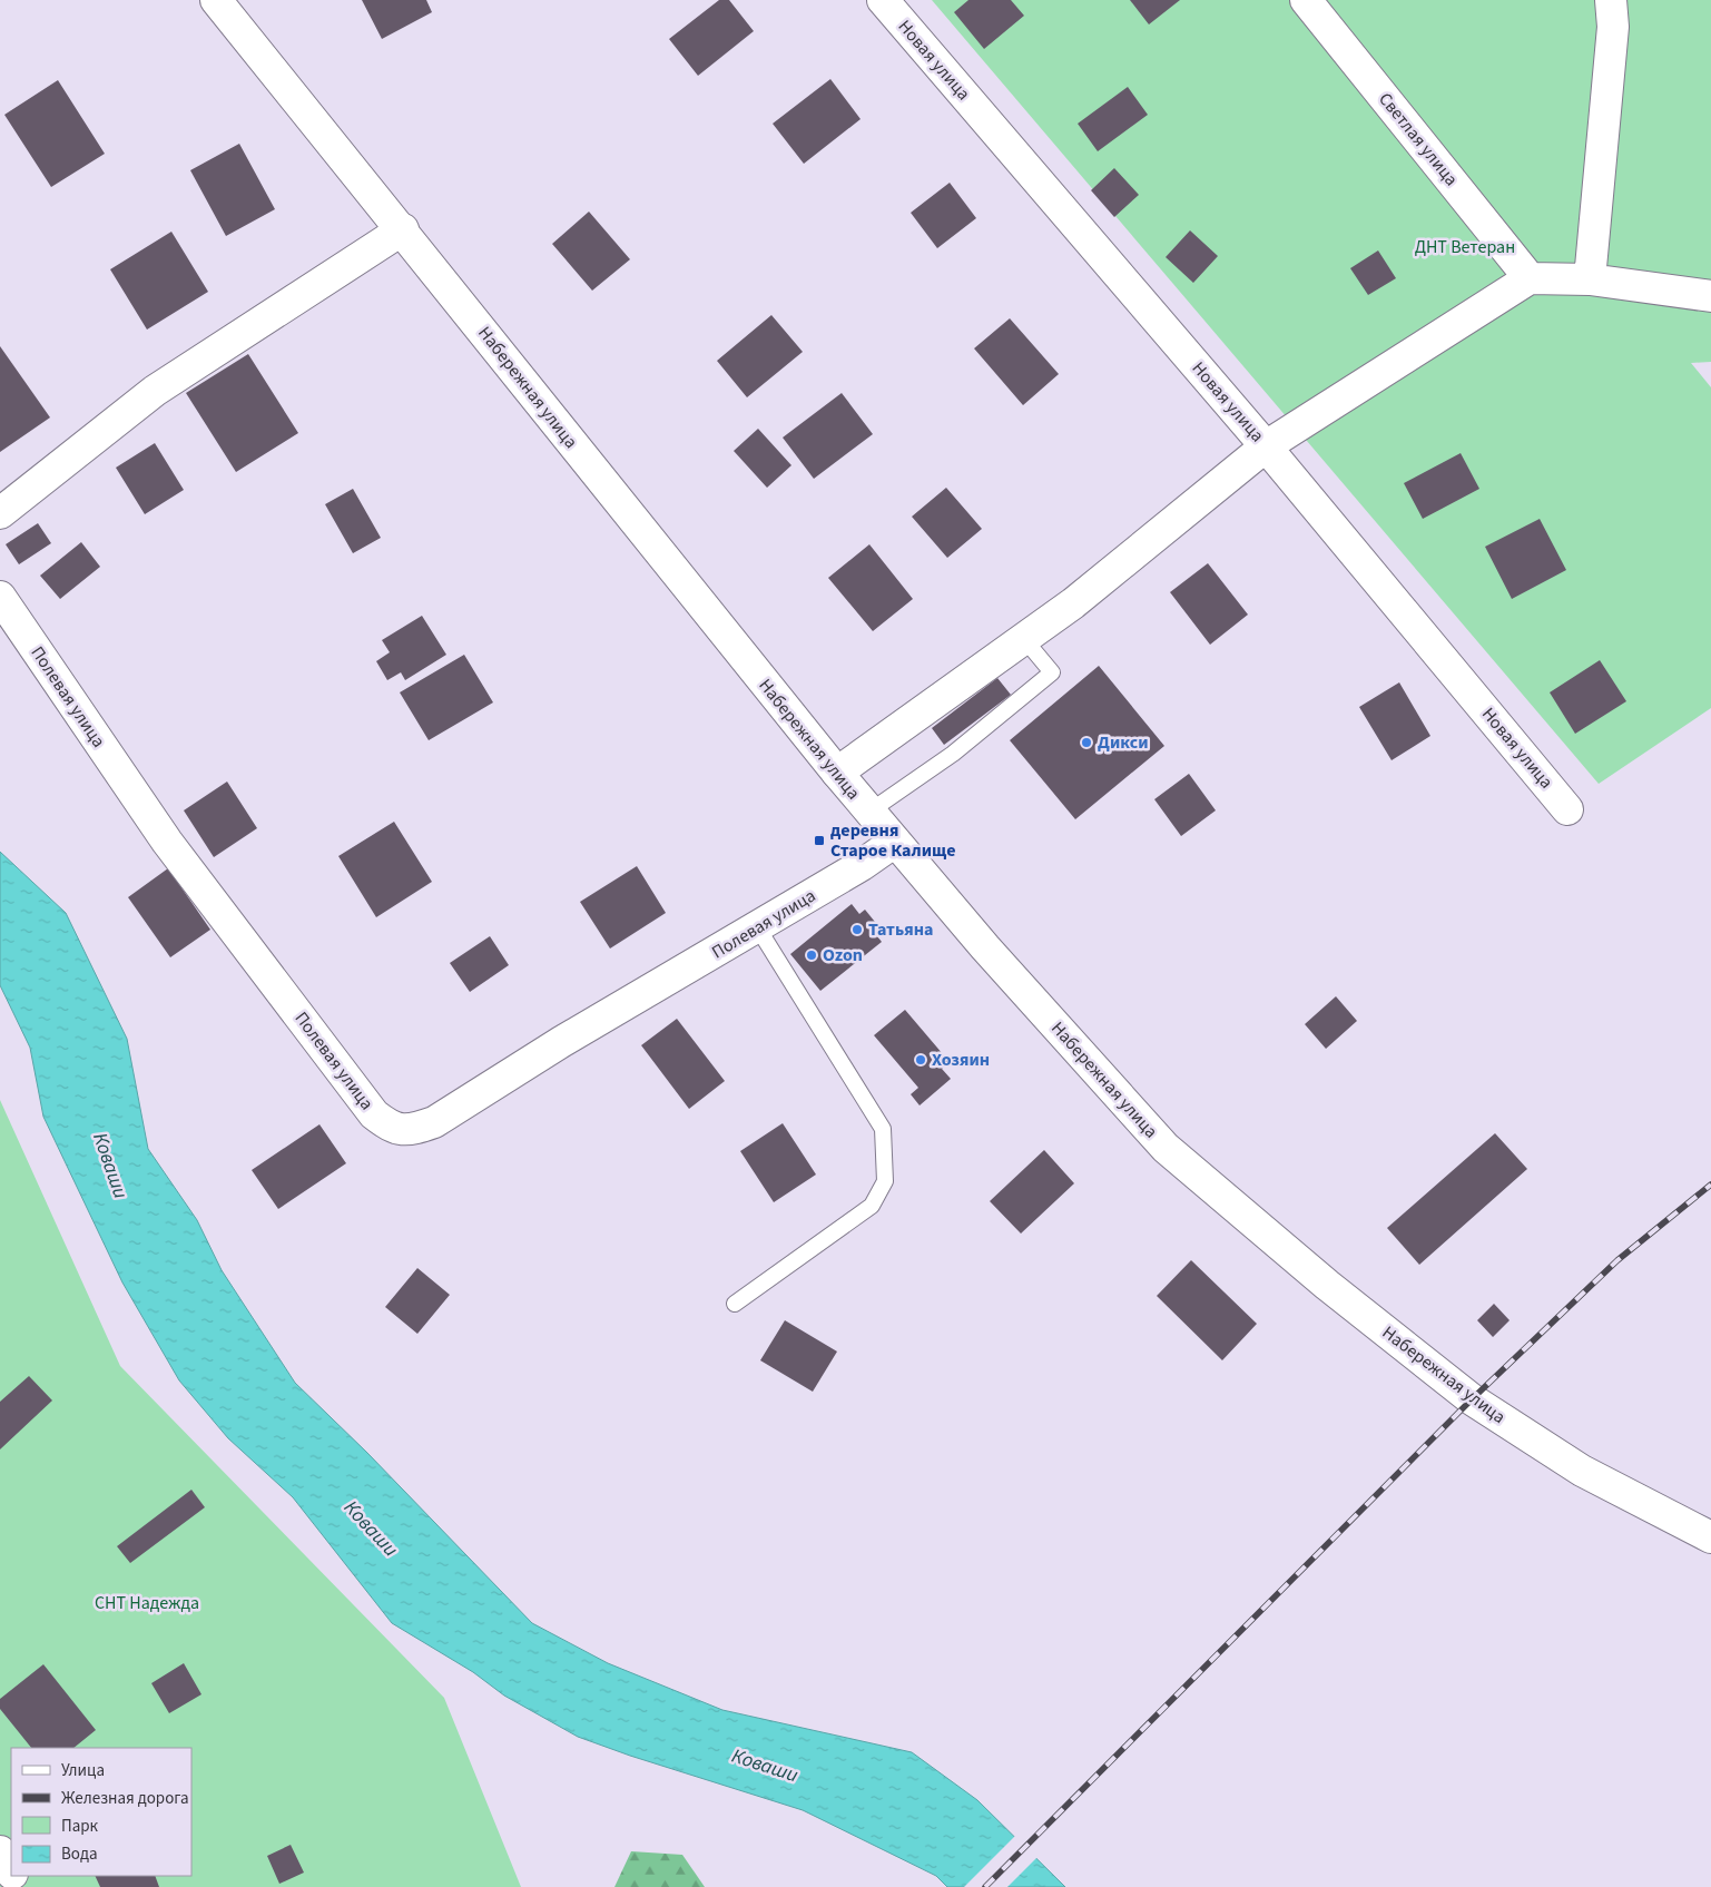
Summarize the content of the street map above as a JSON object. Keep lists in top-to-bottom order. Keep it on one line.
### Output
{"streets":{"street":["Новая улица","Светлая улица","Набережная улица","Полевая улица"]},"crossings":[["Набережная улица","Полевая улица"]],"water":["Коваши"],"parks":["ДНТ Ветеран","СНТ Надежда"],"places":{"other":["Дикси","Татьяна","Ozon","Хозяин"],"transit":["деревня Старое Калище"]},"legend":["Улица","Железная дорога","Парк","Вода"]}
